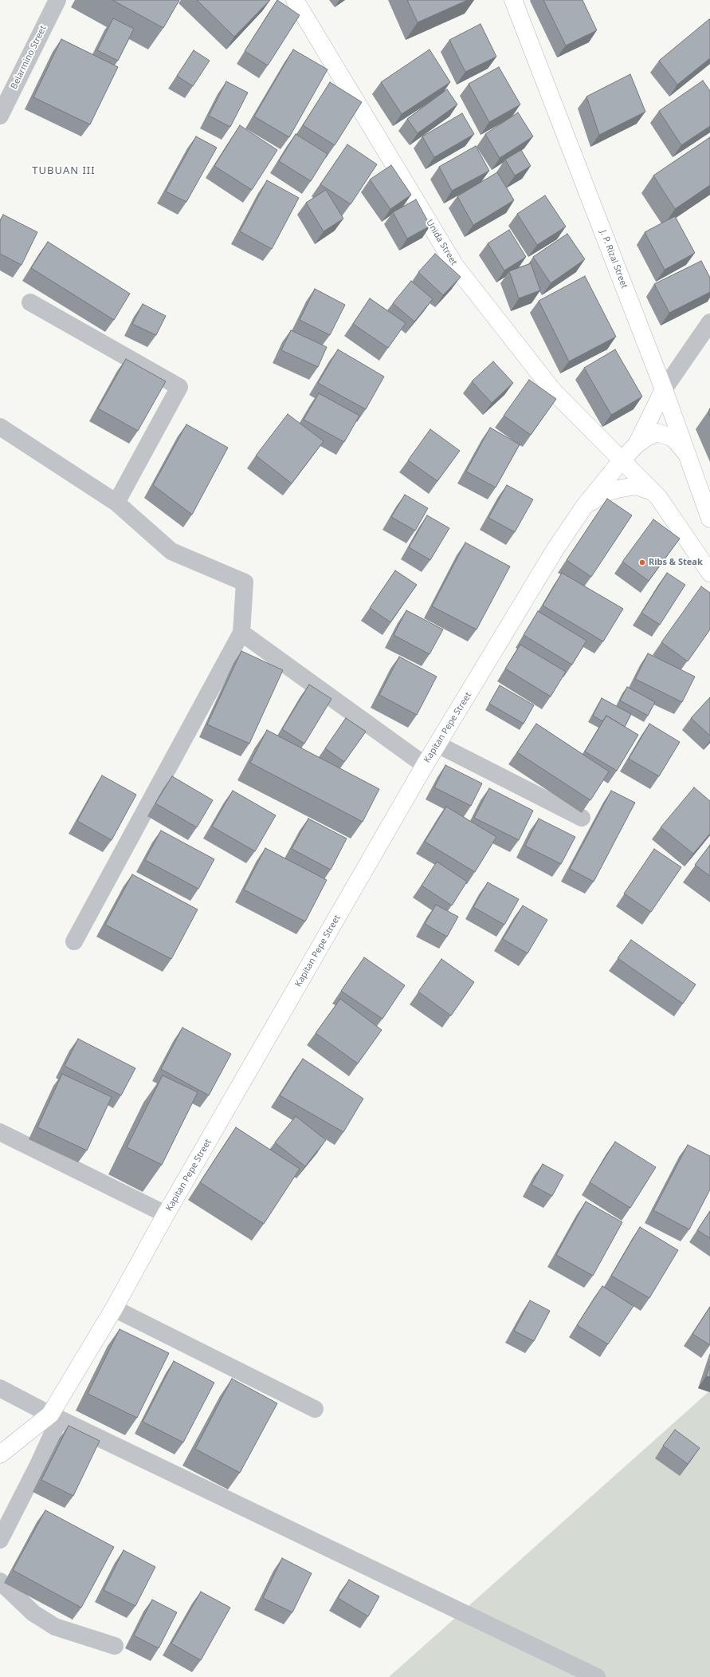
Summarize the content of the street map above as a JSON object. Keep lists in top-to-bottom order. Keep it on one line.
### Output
{"streets":{"street":["Belarmino Street","Unida Street","J. P. Rizal Street","Kapitan Pepe Street"]},"crossings":[["Unida Street","Kapitan Pepe Street"]],"districts":["TUBUAN III"],"places":["Ribs & Steak"]}
